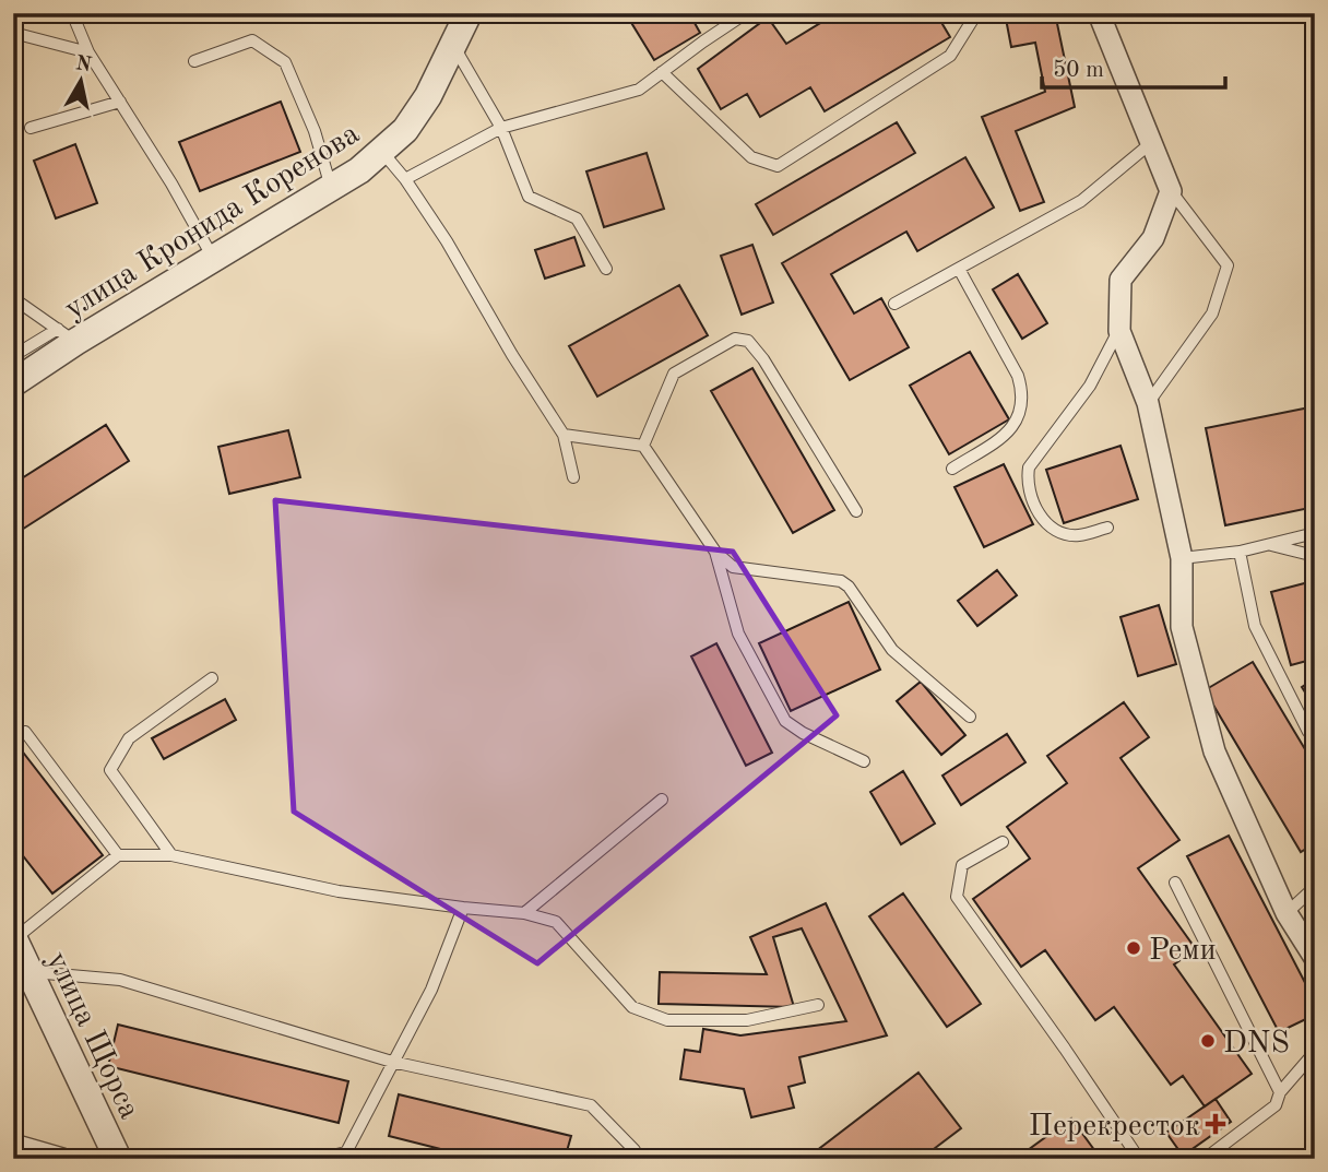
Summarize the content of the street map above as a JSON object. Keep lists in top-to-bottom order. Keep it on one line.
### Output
{"streets":{"street":["улица Кронида Коренова","улица Щорса"]},"places":{"other":["Реми","DNS"],"health":["Перекресток"]},"scale_bar":"50 m","north":"top"}
